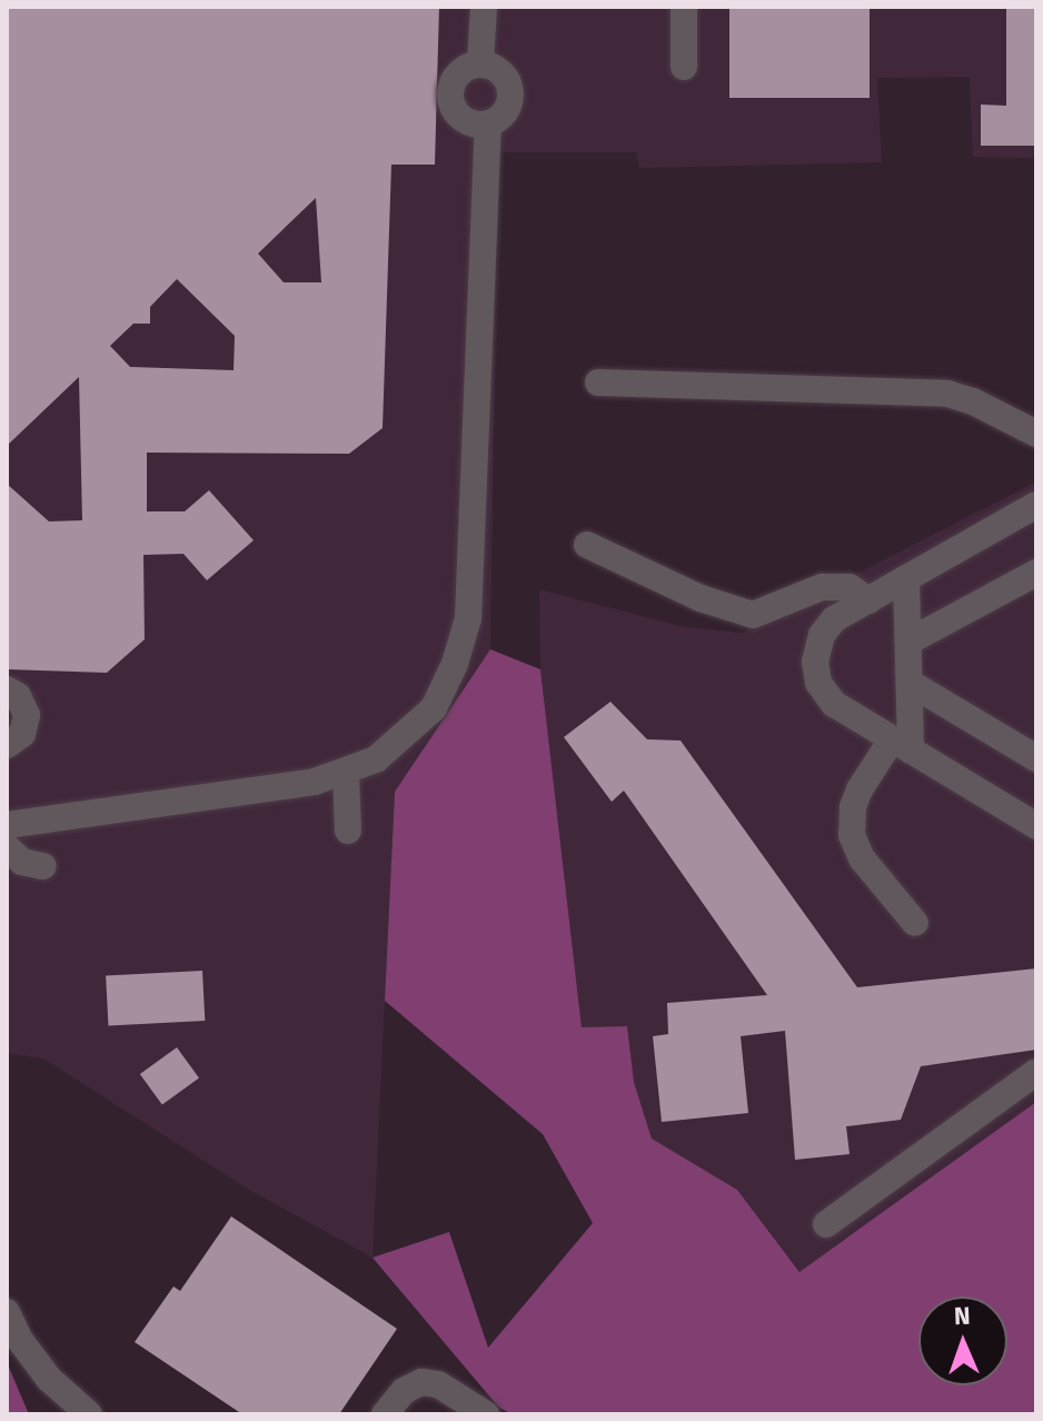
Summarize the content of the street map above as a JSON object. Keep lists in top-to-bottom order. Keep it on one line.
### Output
{"north":"top"}
